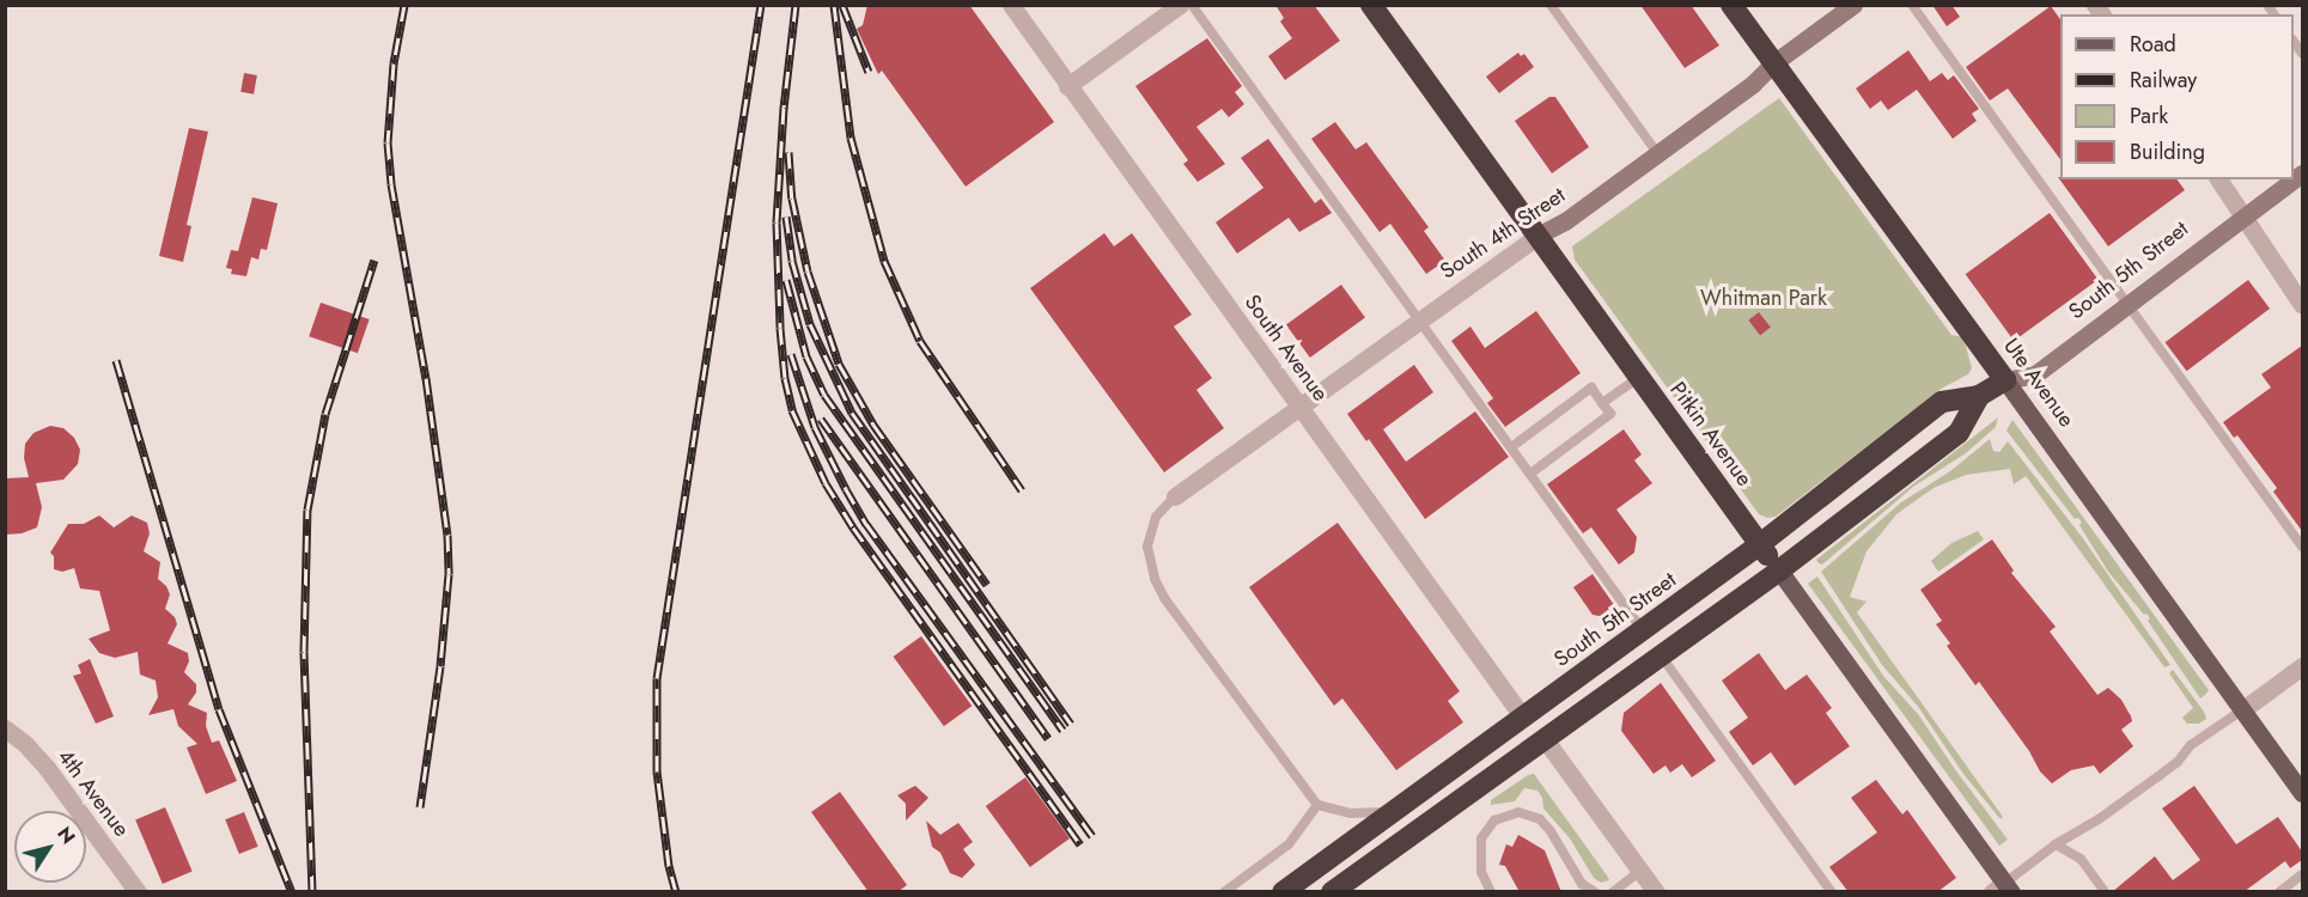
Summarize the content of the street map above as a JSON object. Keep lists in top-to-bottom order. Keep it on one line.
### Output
{"streets":{"highway":["South 5th Street","Ute Avenue","Pitkin Avenue"],"main road":["South 4th Street"],"street":["South Avenue","4th Avenue"]},"crossings":[["South 4th Street","South Avenue"],["South 4th Street","Ute Avenue"],["South 4th Street","Pitkin Avenue"],["South 5th Street","South Avenue"],["South 5th Street","Ute Avenue"],["South 5th Street","Pitkin Avenue"]],"parks":["Whitman Park"],"legend":["Road","Railway","Park","Building"],"north":"top right"}
